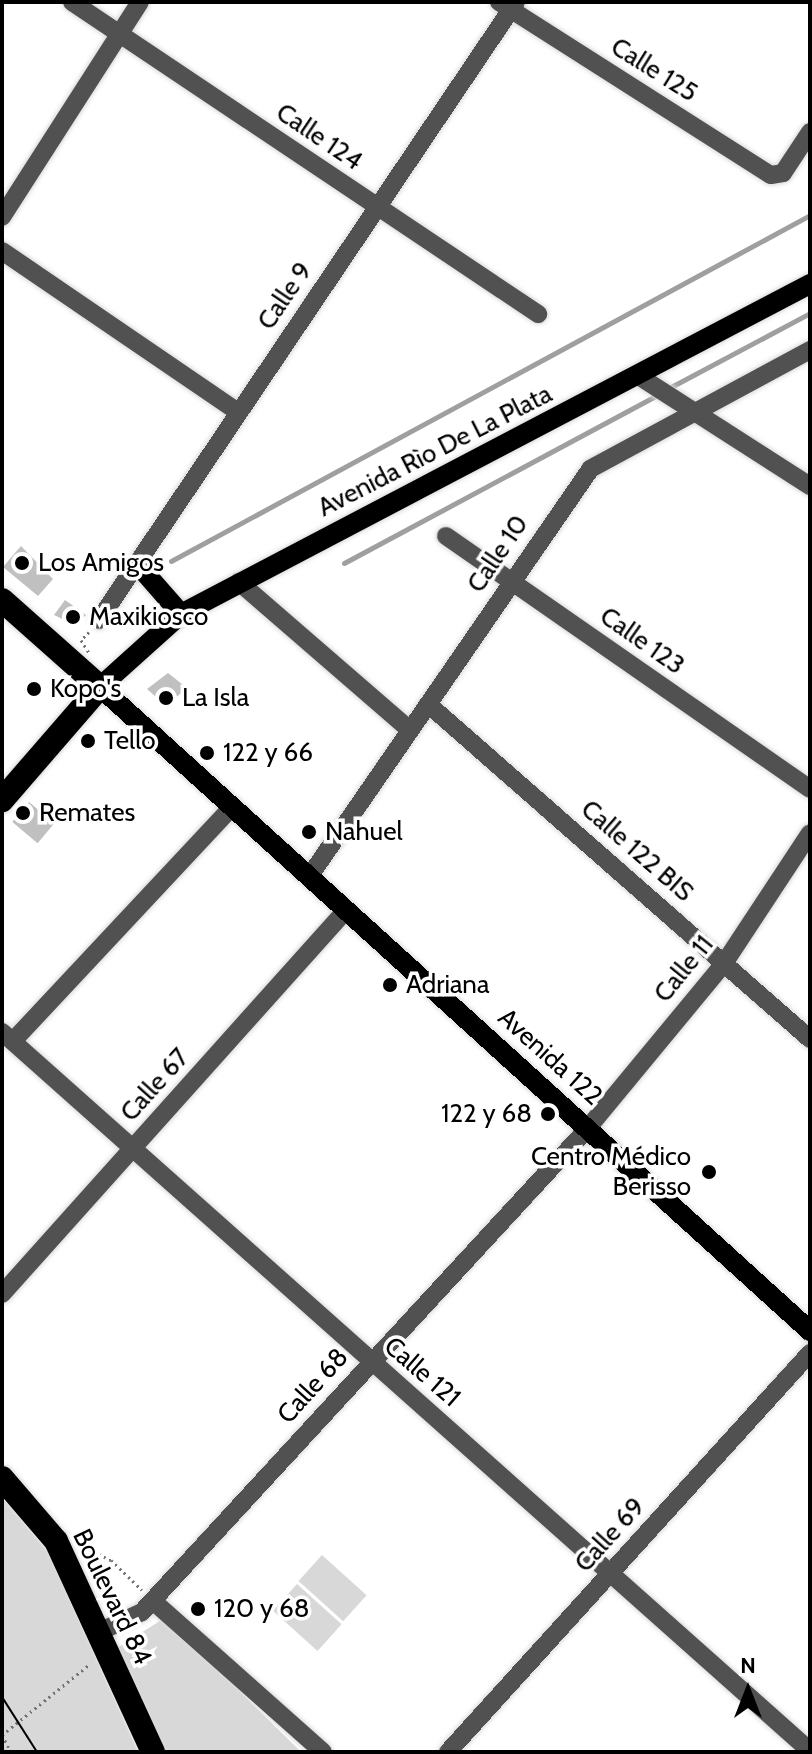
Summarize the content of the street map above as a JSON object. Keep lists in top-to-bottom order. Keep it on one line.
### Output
{"streets":{"highway":["Avenida 122","Boulevard 84"],"main road":["Avenida Rìo De La Plata"],"street":["Calle 125","Calle 124","Calle 9","Calle 10","Calle 123","Calle 122 BIS","Calle 11","Calle 67","Calle 121","Calle 68","Calle 69"]},"crossings":[["Calle 125","Calle 9"],["Calle 124","Calle 9"],["Avenida Rìo De La Plata","Avenida 122"],["Calle 10","Calle 123"],["Calle 10","Calle 122 BIS"],["Calle 10","Avenida 122"],["Calle 122 BIS","Calle 11"],["Calle 11","Avenida 122"],["Calle 11","Calle 68"],["Avenida 122","Calle 67"],["Avenida 122","Calle 68"],["Calle 67","Calle 121"],["Calle 121","Calle 68"],["Calle 121","Calle 69"],["Calle 68","Boulevard 84"]],"places":["Los Amigos","Maxikiosco","Kopo's","La Isla","Tello","122 y 66","Remates","Nahuel","Adriana","122 y 68","Centro Médico Berisso","120 y 68"],"north":"top"}
